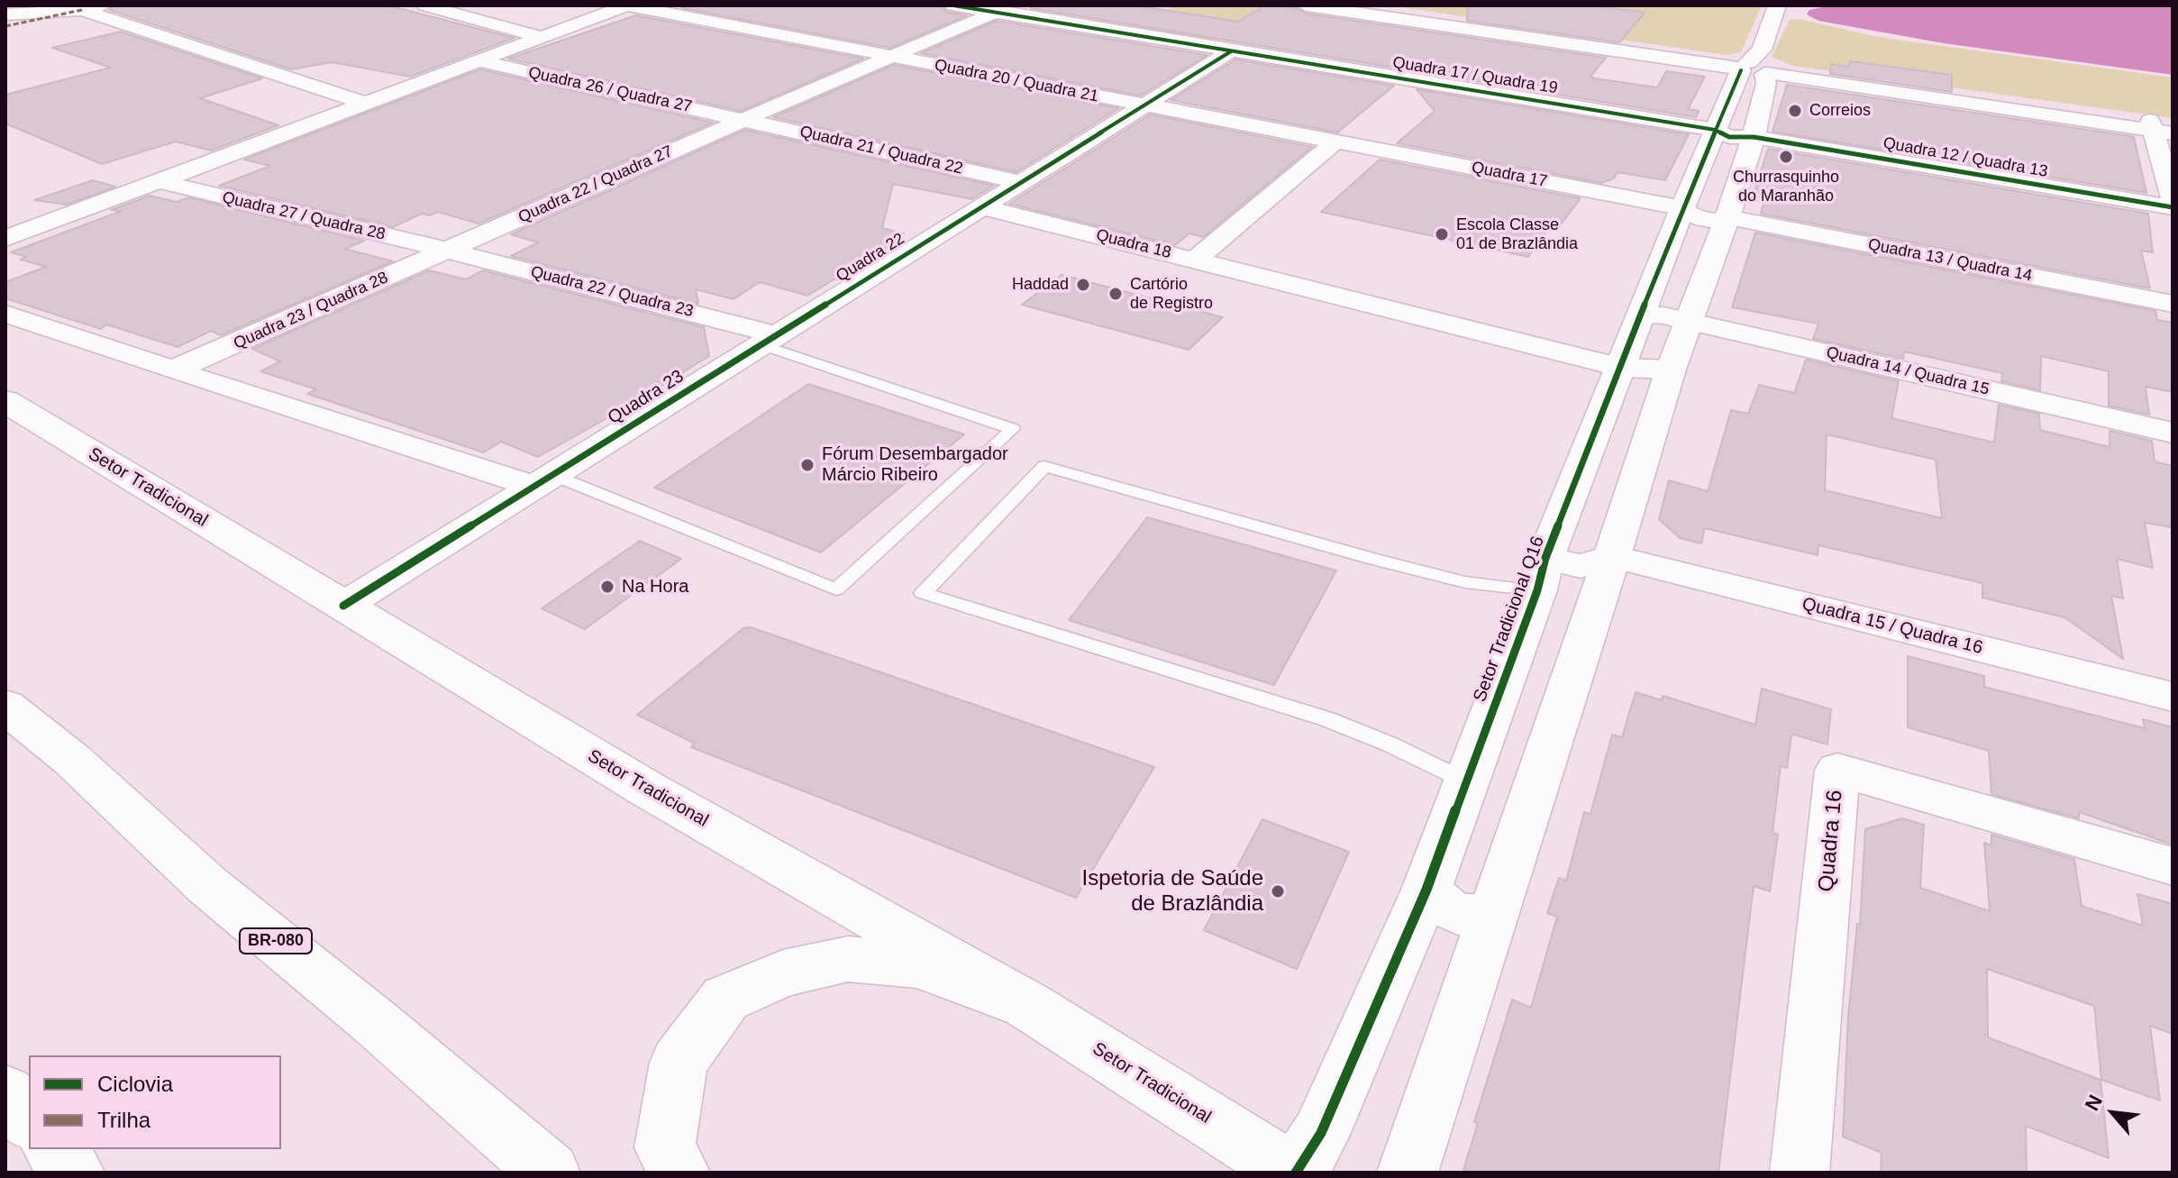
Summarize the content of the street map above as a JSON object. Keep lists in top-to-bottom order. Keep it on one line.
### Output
{"streets":{"main road":["Setor Tradicional","Setor Tradicional Q16","BR-080"],"street":["Quadra 17 / Quadra 19","Quadra 20 / Quadra 21","Quadra 26 / Quadra 27","Quadra 21 / Quadra 22","Quadra 12 / Quadra 13","Quadra 17","Quadra 22 / Quadra 27","Quadra 27 / Quadra 28","Quadra 18","Quadra 22","Quadra 13 / Quadra 14","Quadra 22 / Quadra 23","Quadra 23 / Quadra 28","Quadra 14 / Quadra 15","Quadra 23","Quadra 15 / Quadra 16","Quadra 16"]},"crossings":[["Quadra 17 / Quadra 19","Quadra 12 / Quadra 13"],["Quadra 17 / Quadra 19","Quadra 22 / Quadra 27"],["Quadra 17 / Quadra 19","Setor Tradicional Q16"],["Quadra 20 / Quadra 21","Quadra 17"],["Quadra 20 / Quadra 21","Quadra 22 / Quadra 27"],["Quadra 20 / Quadra 21","Quadra 18"],["Quadra 26 / Quadra 27","Quadra 21 / Quadra 22"],["Quadra 26 / Quadra 27","Quadra 22 / Quadra 27"],["Quadra 21 / Quadra 22","Quadra 22 / Quadra 27"],["Quadra 12 / Quadra 13","Setor Tradicional Q16"],["Quadra 17","Quadra 18"],["Quadra 17","Quadra 13 / Quadra 14"],["Quadra 17","Setor Tradicional Q16"],["Quadra 22 / Quadra 27","Quadra 27 / Quadra 28"],["Quadra 22 / Quadra 27","Quadra 22 / Quadra 23"],["Quadra 22 / Quadra 27","Quadra 23 / Quadra 28"],["Quadra 27 / Quadra 28","Quadra 22 / Quadra 23"],["Quadra 27 / Quadra 28","Quadra 23 / Quadra 28"],["Quadra 18","Quadra 22"],["Quadra 22","Quadra 22 / Quadra 23"],["Quadra 22","Quadra 23"],["Quadra 13 / Quadra 14","Setor Tradicional Q16"],["Quadra 22 / Quadra 23","Quadra 23 / Quadra 28"],["Quadra 22 / Quadra 23","Quadra 23"],["Quadra 14 / Quadra 15","Setor Tradicional Q16"],["Quadra 23","Setor Tradicional"],["Setor Tradicional","Setor Tradicional Q16"],["Setor Tradicional Q16","Quadra 15 / Quadra 16"]],"places":["Correios","Churrasquinho do Maranhão","Escola Classe 01 de Brazlândia","Haddad","Cartório de Registro","Fórum Desembargador Márcio Ribeiro","Na Hora","Ispetoria de Saúde de Brazlândia"],"legend":["Ciclovia","Trilha"],"north":"top left"}
